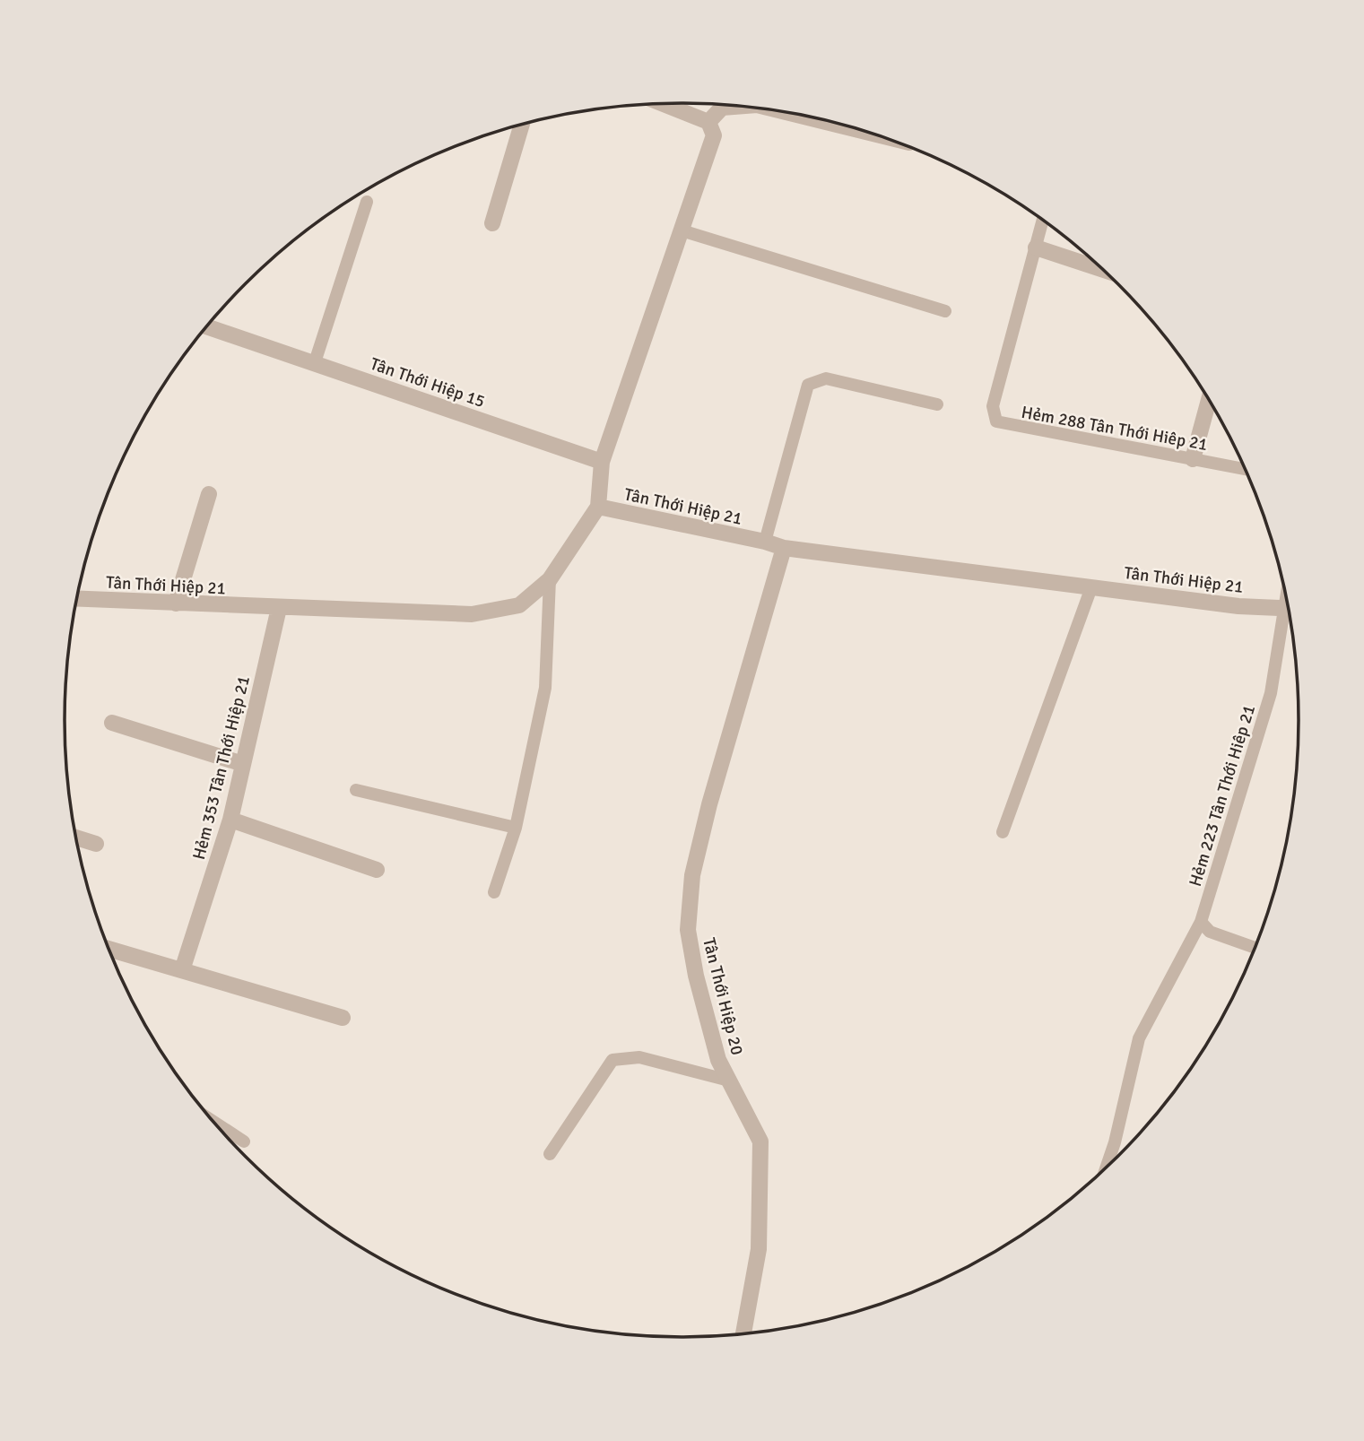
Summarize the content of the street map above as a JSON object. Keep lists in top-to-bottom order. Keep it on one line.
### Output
{"streets":{"street":["Tân Thới Hiệp 15","Tân Thới Hiệp 21","Hẻm 353 Tân Thới Hiệp 21","Tân Thới Hiệp 20"],"lane":["Hẻm 288 Tân Thới Hiêp 21","Hẻm 223 Tân Thới Hiêp 21"]},"crossings":[["Tân Thới Hiệp 21","Hẻm 353 Tân Thới Hiệp 21"],["Tân Thới Hiệp 21","Tân Thới Hiệp 20"]]}
